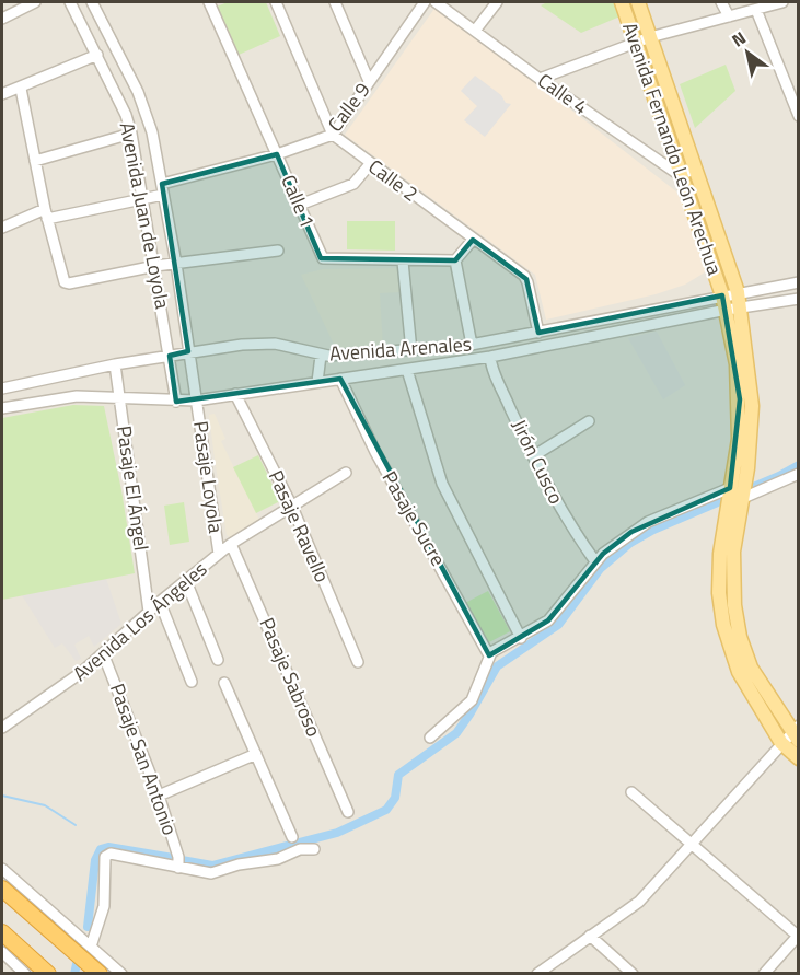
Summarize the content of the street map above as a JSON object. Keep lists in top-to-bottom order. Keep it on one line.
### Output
{"streets":{"main road":["Avenida Fernando León Arechua"],"street":["Calle 4","Calle 9","Calle 2","Calle 1","Avenida Juan de Loyola","Avenida Arenales","Jirón Cusco","Pasaje Loyola","Pasaje El Ángel","Pasaje Sucre","Pasaje Ravello","Avenida Los Ángeles","Pasaje Sabroso","Pasaje San Antonio"]},"crossings":[["Calle 4","Avenida Fernando León Arechua"],["Calle 9","Calle 2"],["Calle 9","Calle 1"],["Calle 9","Avenida Juan de Loyola"],["Avenida Fernando León Arechua","Avenida Arenales"],["Calle 2","Avenida Arenales"],["Avenida Juan de Loyola","Avenida Arenales"],["Avenida Juan de Loyola","Pasaje Loyola"],["Avenida Arenales","Jirón Cusco"],["Avenida Arenales","Pasaje Loyola"],["Avenida Arenales","Pasaje El Ángel"],["Avenida Arenales","Pasaje Sucre"],["Avenida Arenales","Pasaje Ravello"],["Pasaje Loyola","Avenida Los Ángeles"],["Pasaje El Ángel","Avenida Los Ángeles"],["Pasaje Ravello","Avenida Los Ángeles"],["Avenida Los Ángeles","Pasaje Sabroso"],["Avenida Los Ángeles","Pasaje San Antonio"]],"north":"top left"}
